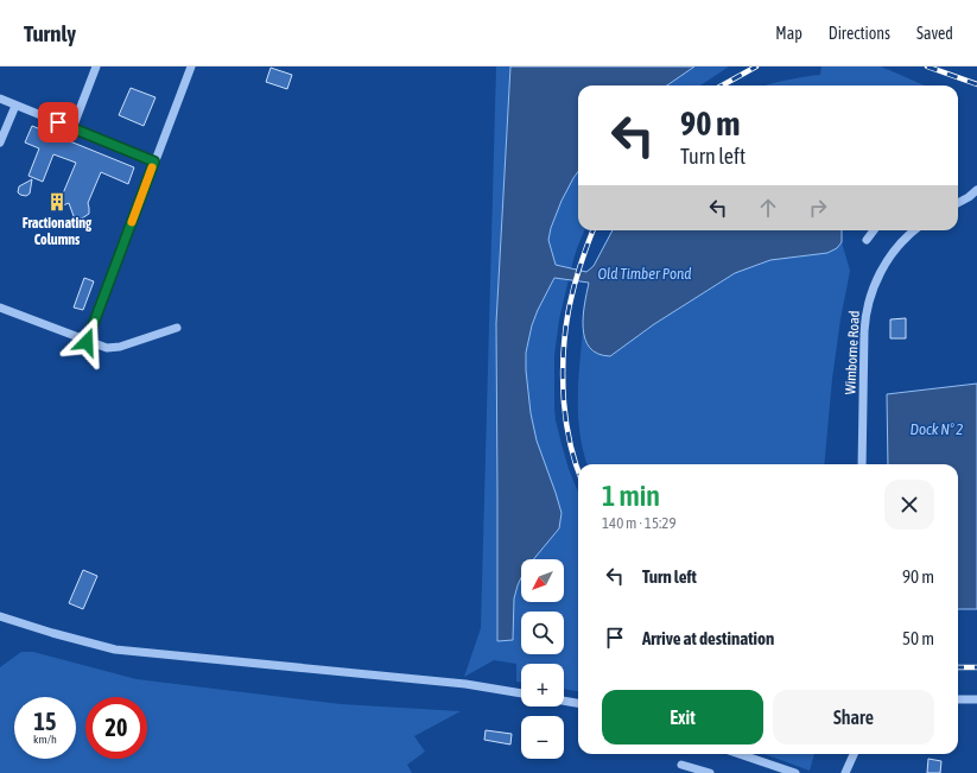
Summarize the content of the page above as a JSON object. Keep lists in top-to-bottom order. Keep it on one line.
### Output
{"streets":{"street":["Wimborne Road"]},"water":["Old Timber Pond","Dock Nº 2"],"places":{"building":["Fractionating Columns"]},"north":"bottom left","page":{"header":"Turnly","nav":["Map","Directions","Saved"],"turn":["90 m","Turn left"],"heading":["1 min","140 m · 15:29"],"list":[{"name":"Turn left","value":"90 m"},{"name":"Arrive at destination","value":"50 m"}],"map_buttons":["+","−"],"buttons":["Exit","Share"],"speed":"15 km/h","limit":"20"}}
